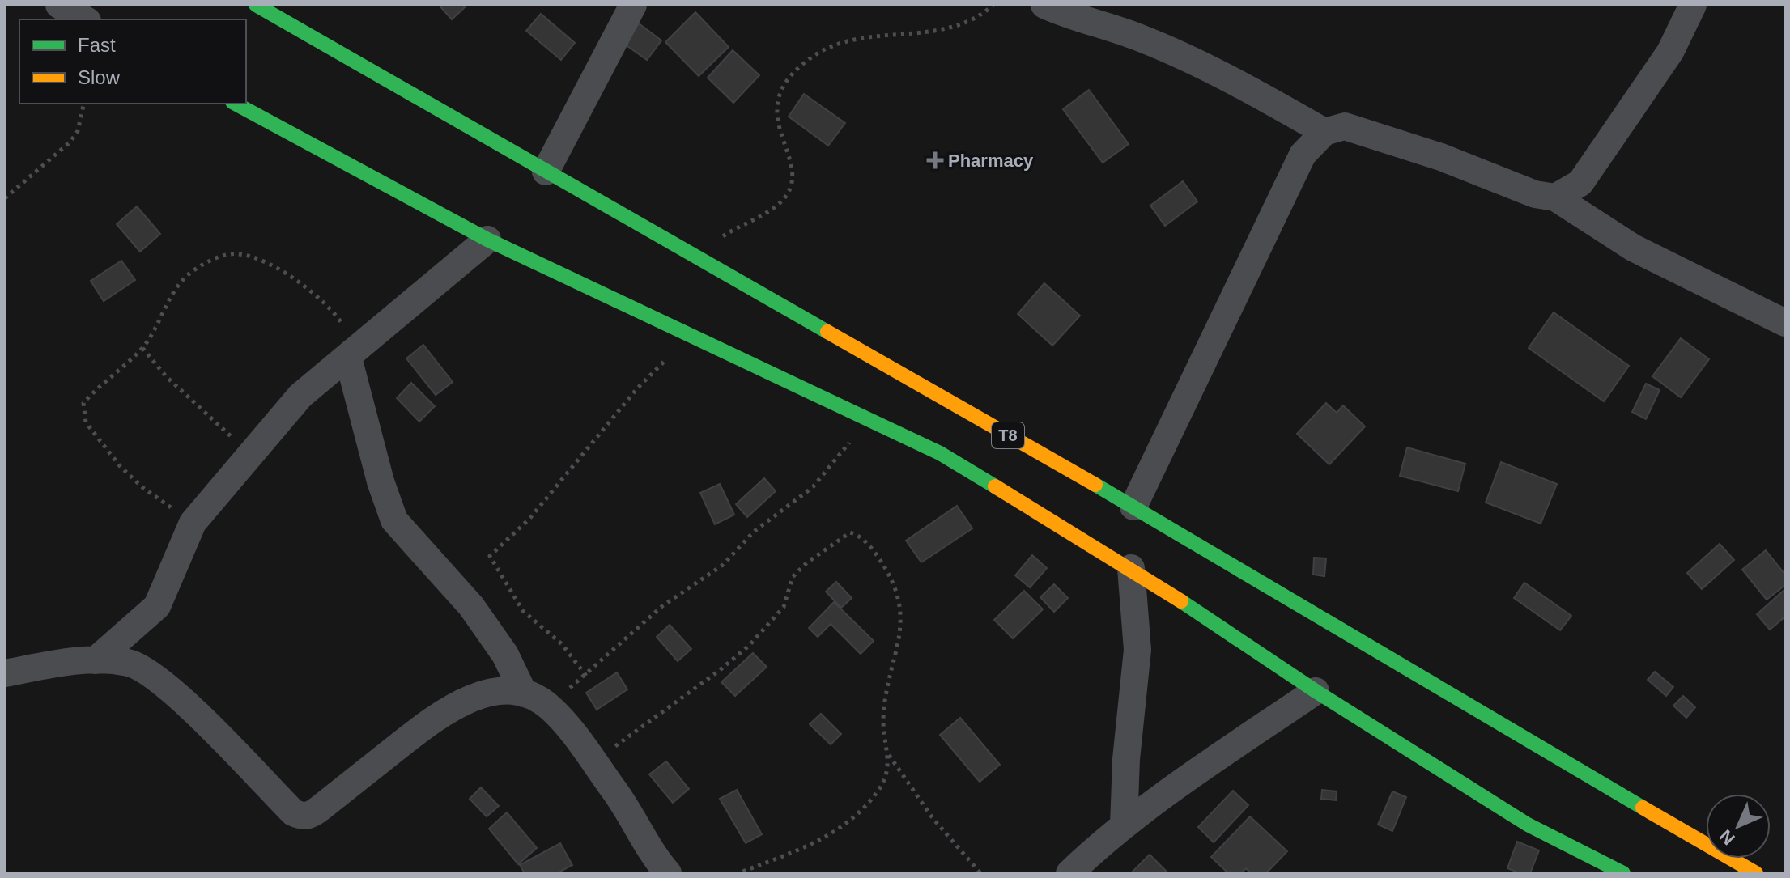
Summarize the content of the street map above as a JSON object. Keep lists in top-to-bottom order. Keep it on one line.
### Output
{"streets":{"main road":["T8"]},"places":{"health":["Pharmacy"]},"legend":["Fast","Slow"],"north":"bottom left"}
